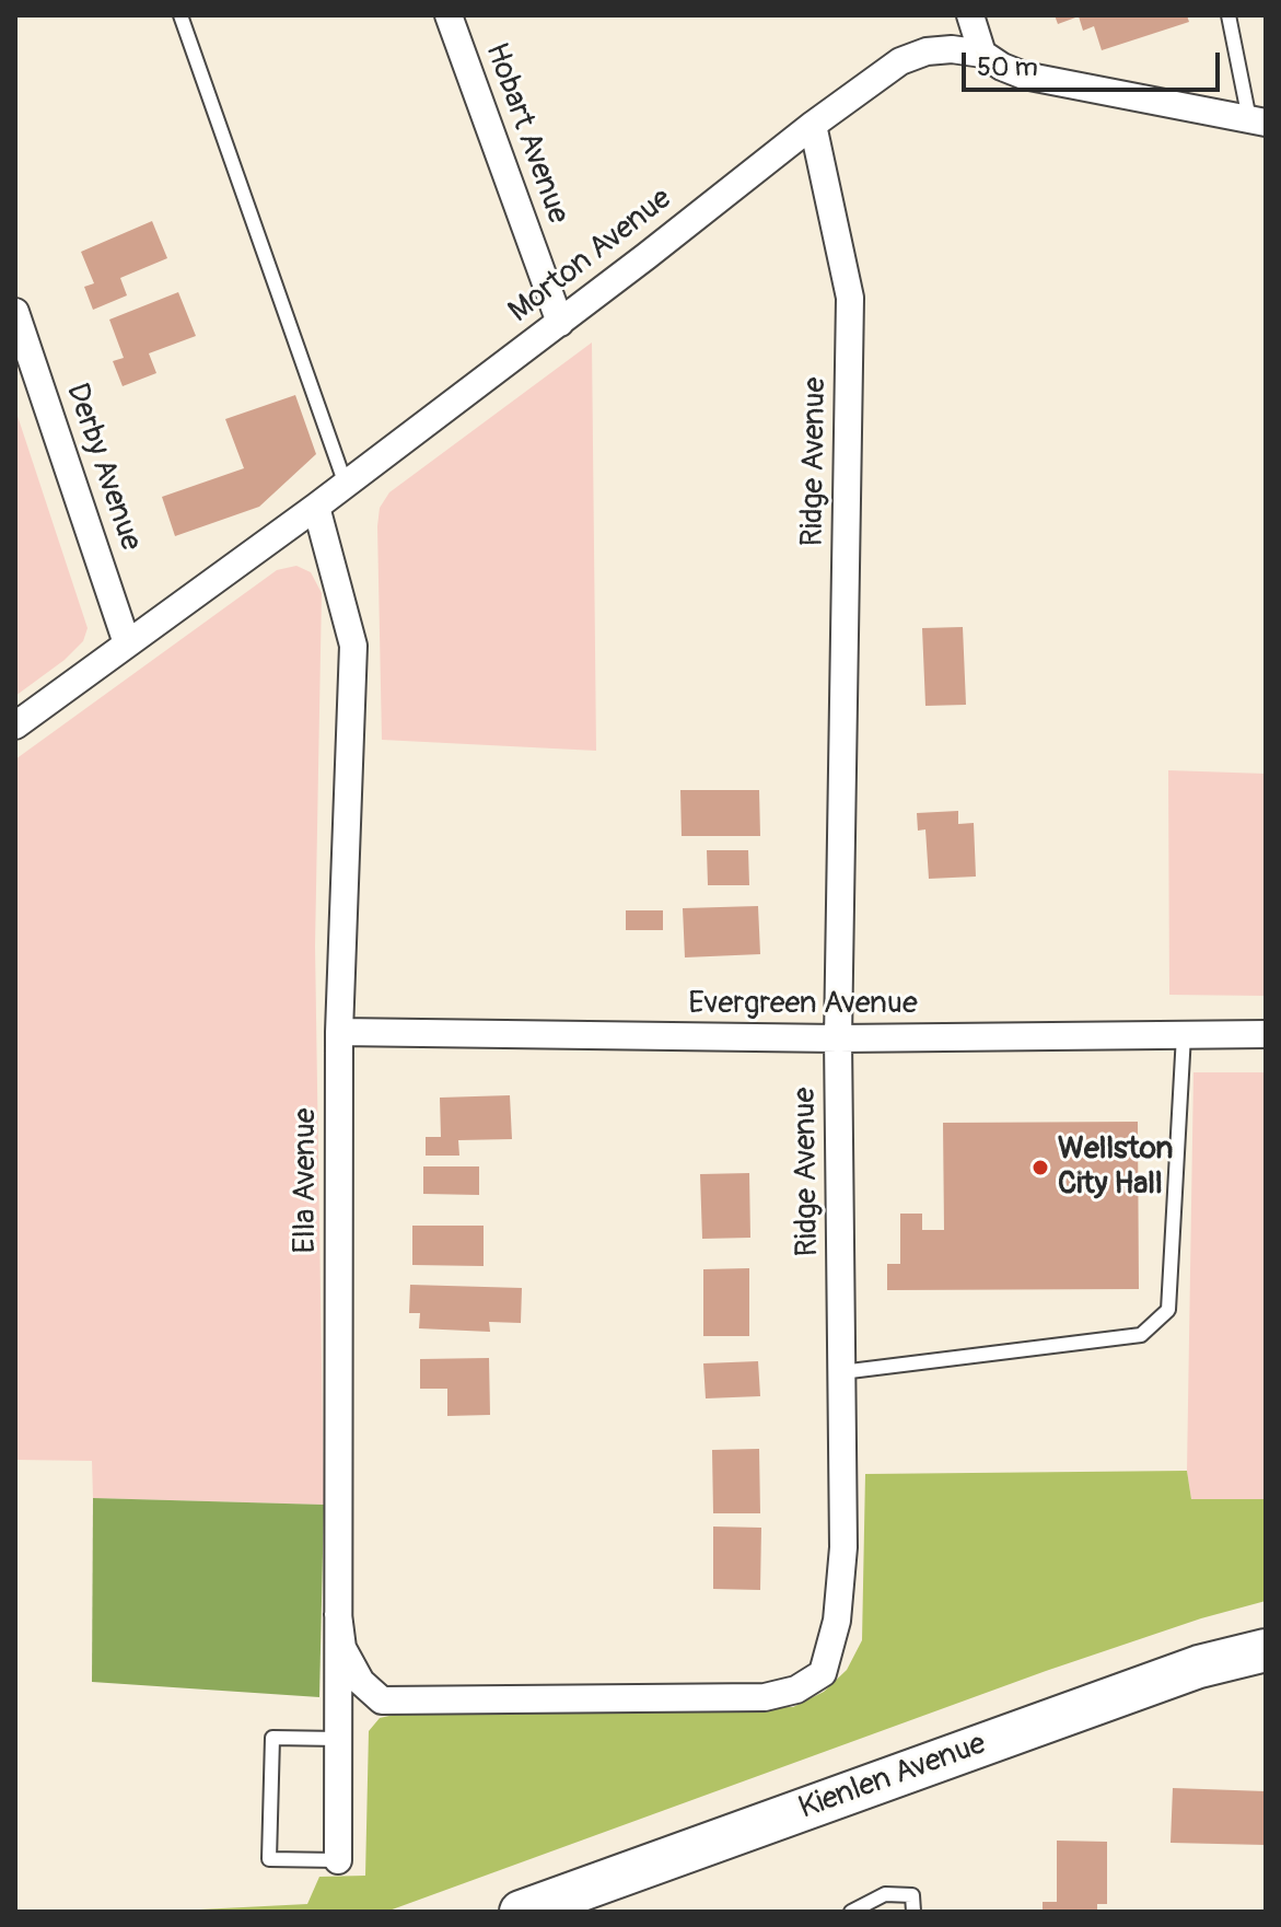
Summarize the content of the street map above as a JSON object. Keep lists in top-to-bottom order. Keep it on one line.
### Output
{"streets":{"main road":["Kienlen Avenue"],"street":["Hobart Avenue","Morton Avenue","Ridge Avenue","Derby Avenue","Evergreen Avenue","Ella Avenue"]},"crossings":[["Hobart Avenue","Morton Avenue"],["Morton Avenue","Ridge Avenue"],["Morton Avenue","Derby Avenue"],["Morton Avenue","Ella Avenue"],["Ridge Avenue","Evergreen Avenue"],["Ridge Avenue","Ella Avenue"],["Evergreen Avenue","Ella Avenue"]],"places":["Wellston City Hall"],"scale_bar":"50 m"}
